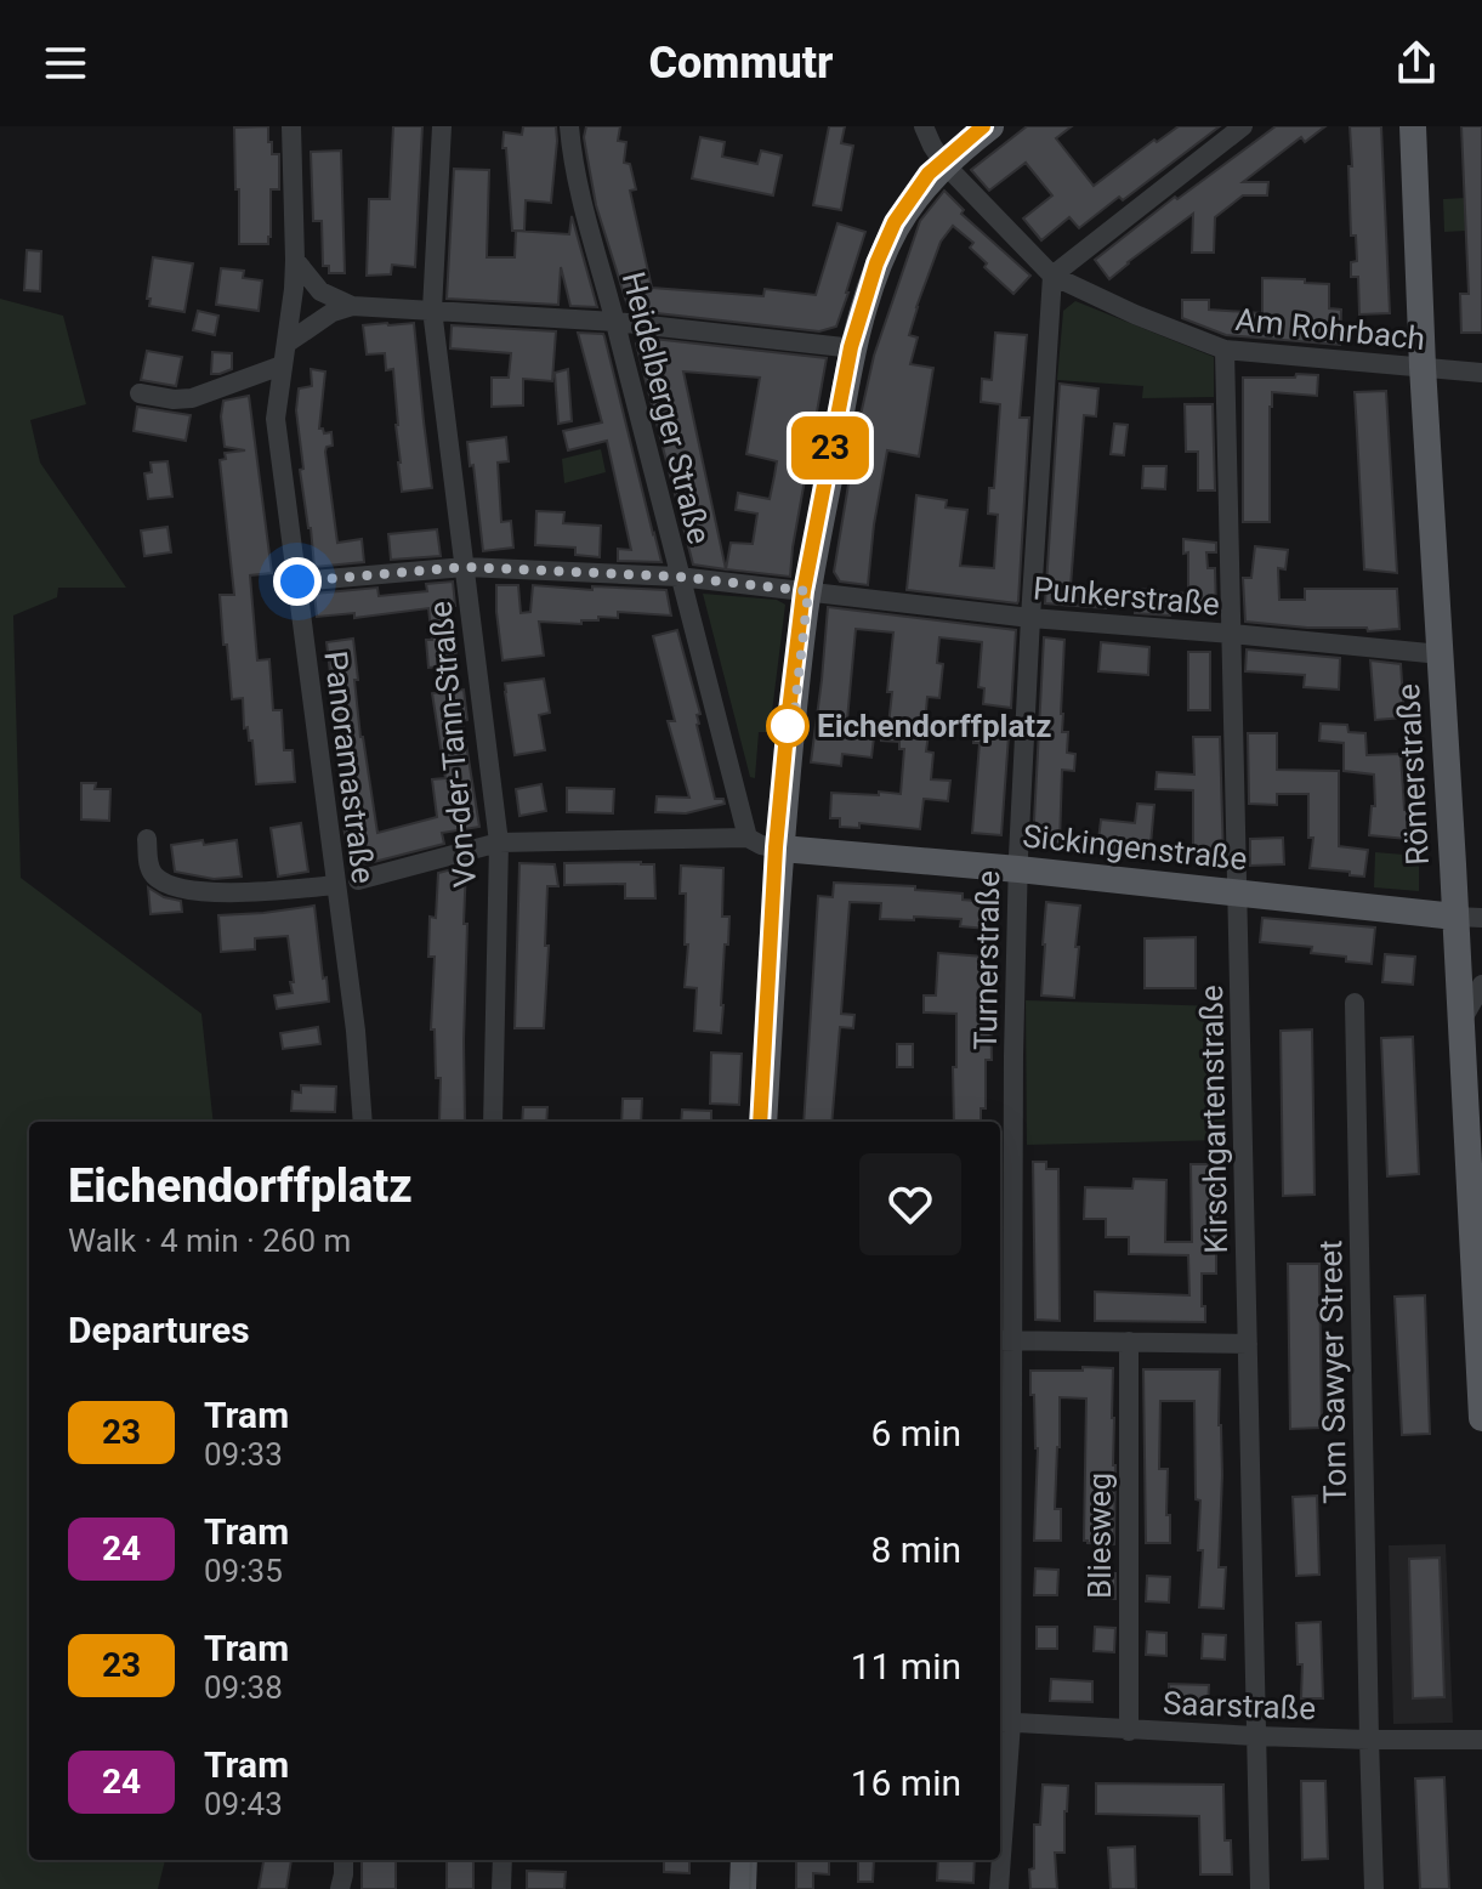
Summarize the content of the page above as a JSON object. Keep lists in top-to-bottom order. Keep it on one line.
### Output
{"streets":{"main road":["Römerstraße","Sickingenstraße"],"street":["Am Rohrbach","Heidelberger Straße","Punkerstraße","Von-der-Tann-Straße","Panoramastraße","Turnerstraße","Kirschgartenstraße","Tom Sawyer Street","Bliesweg","Saarstraße"]},"crossings":[["Am Rohrbach","Römerstraße"],["Am Rohrbach","Turnerstraße"],["Am Rohrbach","Kirschgartenstraße"],["Heidelberger Straße","Punkerstraße"],["Punkerstraße","Von-der-Tann-Straße"],["Punkerstraße","Panoramastraße"],["Punkerstraße","Römerstraße"],["Punkerstraße","Turnerstraße"],["Punkerstraße","Kirschgartenstraße"],["Römerstraße","Sickingenstraße"],["Sickingenstraße","Turnerstraße"],["Sickingenstraße","Kirschgartenstraße"],["Turnerstraße","Saarstraße"],["Kirschgartenstraße","Saarstraße"],["Tom Sawyer Street","Saarstraße"],["Bliesweg","Saarstraße"]],"places":["Eichendorffplatz"],"lines":["tram line 23"],"page":{"header":"Commutr","on_map":"23","heading":[["Eichendorffplatz","Walk · 4 min · 260 m"],"Departures"],"list":[{"mark":"23","name":"Tram","note":"09:33","value":"6 min"},{"mark":"24","name":"Tram","note":"09:35","value":"8 min"},{"mark":"23","name":"Tram","note":"09:38","value":"11 min"},{"mark":"24","name":"Tram","note":"09:43","value":"16 min"}]}}
